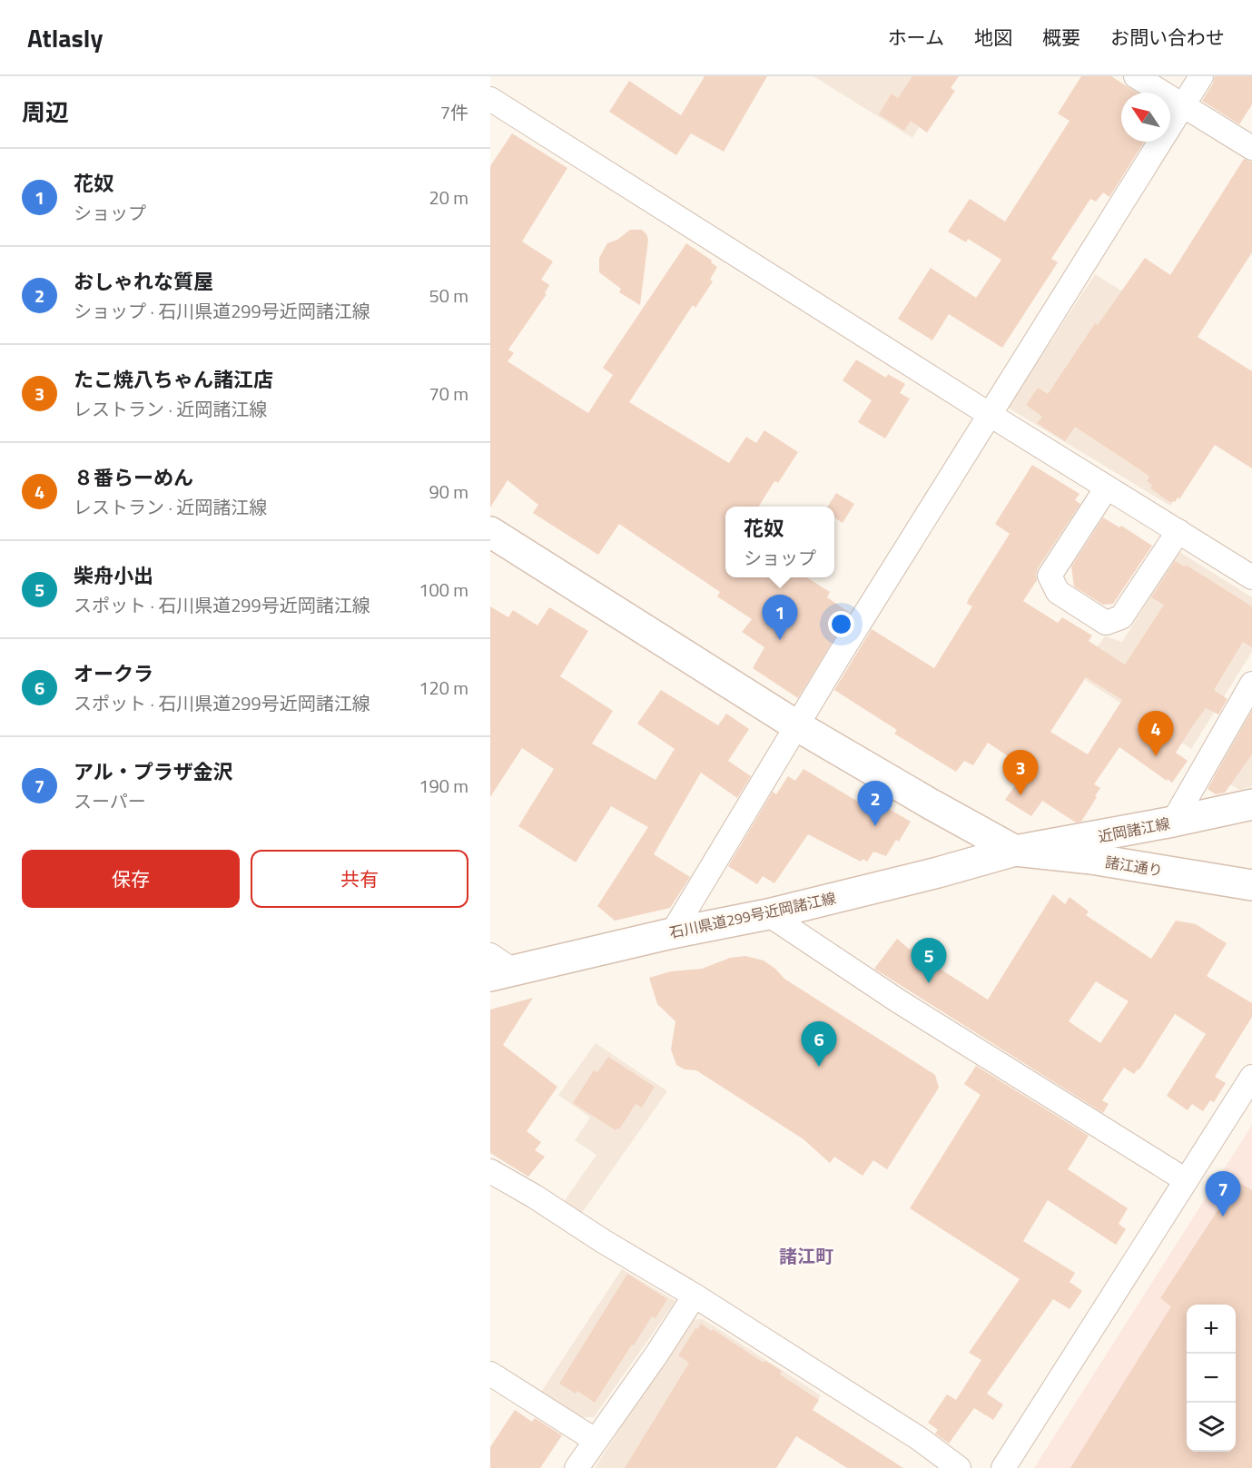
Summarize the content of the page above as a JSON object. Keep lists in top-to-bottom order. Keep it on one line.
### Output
{"streets":{"street":["近岡諸江線","諸江通り","石川県道299号近岡諸江線"]},"crossings":[["近岡諸江線","諸江通り"],["近岡諸江線","石川県道299号近岡諸江線"],["諸江通り","石川県道299号近岡諸江線"]],"districts":["諸江町"],"north":"top left","page":{"header":"Atlasly","nav":["ホーム","地図","概要","お問い合わせ"],"heading":["周辺","7件"],"list":[{"mark":"1","name":"花奴","note":"ショップ","value":"20 m"},{"mark":"2","name":"おしゃれな質屋","note":"ショップ · 石川県道299号近岡諸江線","value":"50 m"},{"mark":"3","name":"たこ焼八ちゃん諸江店","note":"レストラン · 近岡諸江線","value":"70 m"},{"mark":"4","name":"８番らーめん","note":"レストラン · 近岡諸江線","value":"90 m"},{"mark":"5","name":"柴舟小出","note":"スポット · 石川県道299号近岡諸江線","value":"100 m"},{"mark":"6","name":"オークラ","note":"スポット · 石川県道299号近岡諸江線","value":"120 m"},{"mark":"7","name":"アル・プラザ金沢","note":"スーパー","value":"190 m"}],"popup":["花奴","ショップ"],"pins":["1","4","3","2","5","6","7"],"buttons":["保存","共有"],"map_buttons":["+","−"]}}
